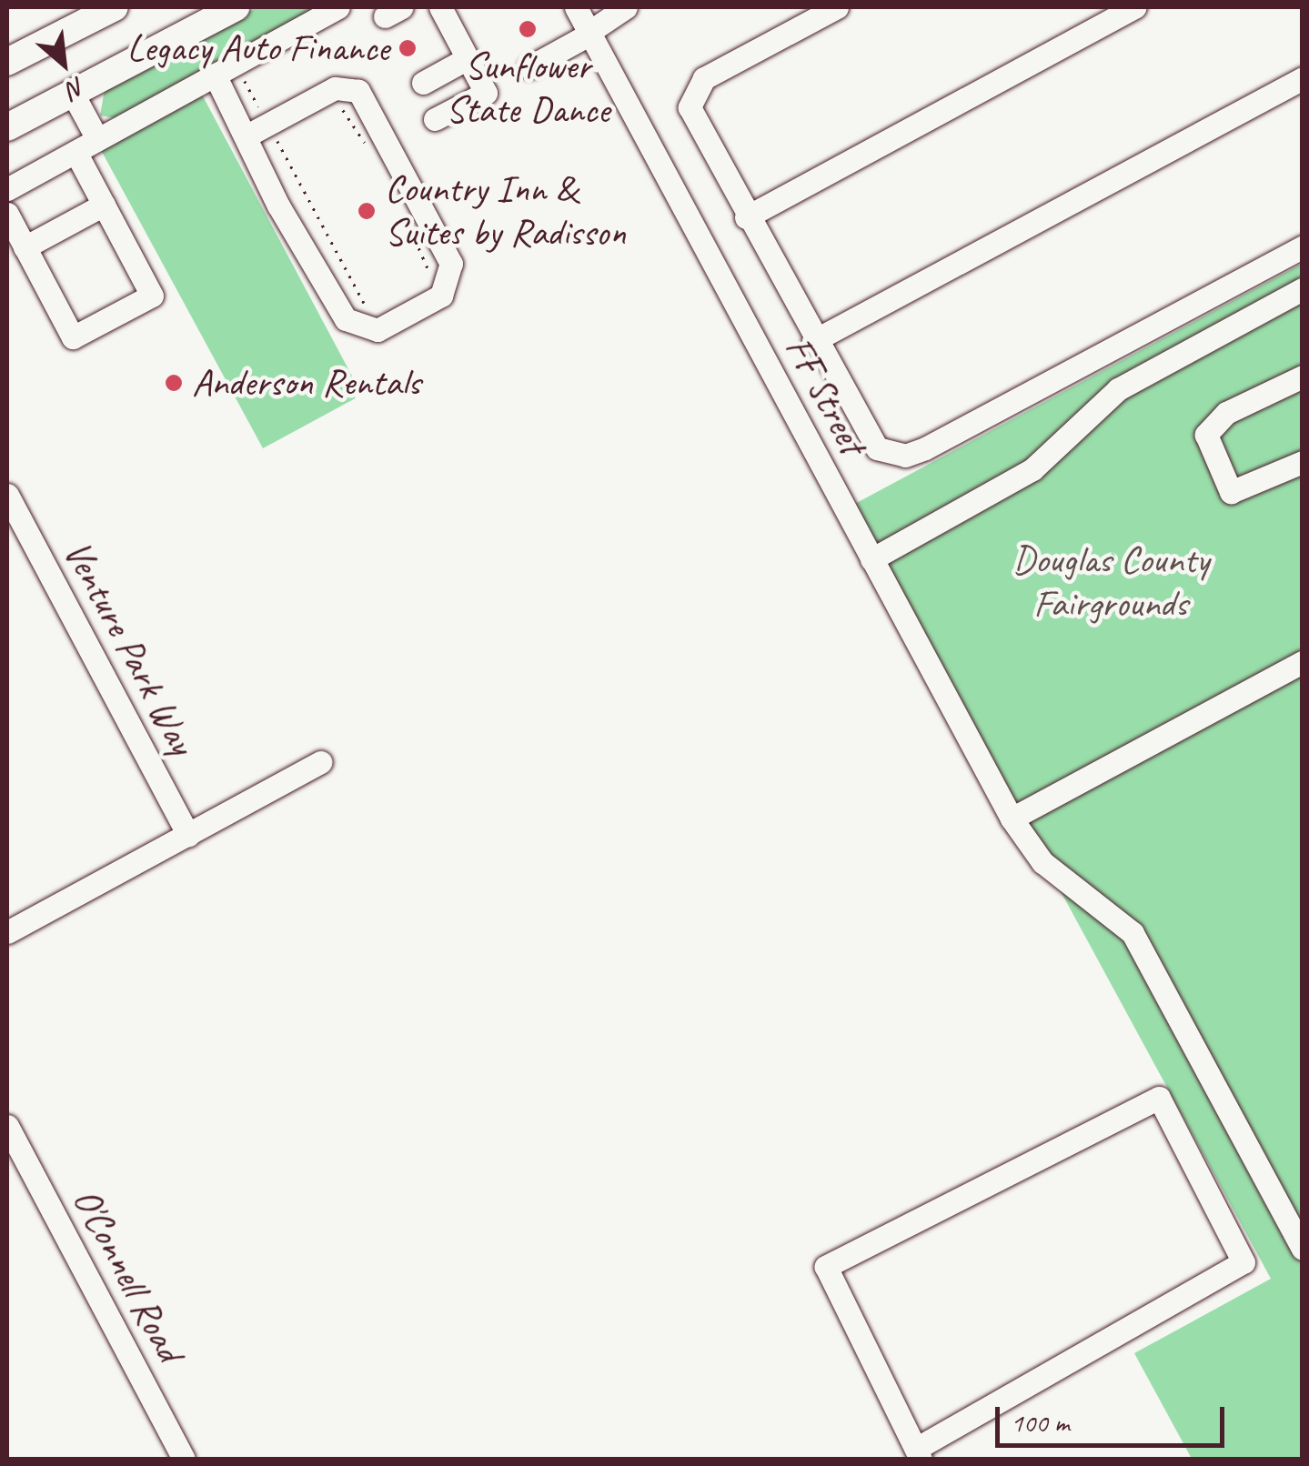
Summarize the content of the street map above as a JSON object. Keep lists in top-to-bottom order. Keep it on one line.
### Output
{"streets":{"street":["FF Street","Venture Park Way","O'Connell Road"]},"parks":["Douglas County Fairgrounds"],"places":["Sunflower State Dance","Legacy Auto Finance","Country Inn & Suites by Radisson","Anderson Rentals"],"scale_bar":"100 m","north":"bottom right"}
